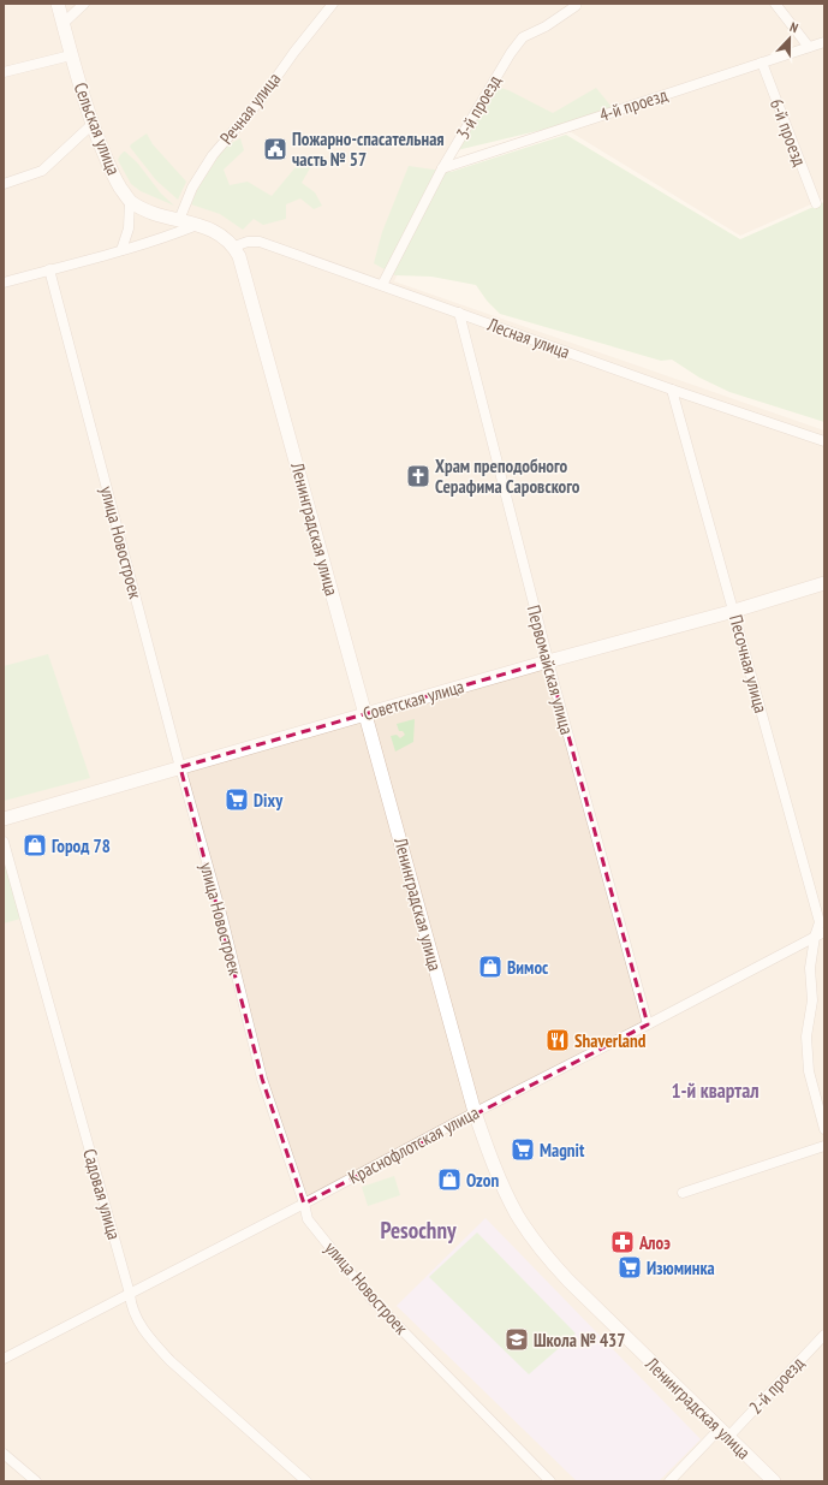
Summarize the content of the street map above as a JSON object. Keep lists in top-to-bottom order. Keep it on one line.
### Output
{"streets":{"main road":["Сельская улица","Ленинградская улица","Советская улица"],"street":["4-й проезд","3-й проезд","Речная улица","6-й проезд","Лесная улица","улица Новостроек","Песочная улица","Первомайская улица","Краснофлотская улица","Садовая улица","2-й проезд"]},"crossings":[["4-й проезд","3-й проезд"],["4-й проезд","6-й проезд"],["3-й проезд","Лесная улица"],["Лесная улица","Ленинградская улица"],["Лесная улица","Песочная улица"],["Лесная улица","Первомайская улица"],["Ленинградская улица","Советская улица"],["Ленинградская улица","Краснофлотская улица"],["Ленинградская улица","2-й проезд"],["улица Новостроек","Советская улица"],["улица Новостроек","Краснофлотская улица"],["Песочная улица","Советская улица"],["Песочная улица","Краснофлотская улица"],["Первомайская улица","Советская улица"],["Первомайская улица","Краснофлотская улица"],["Краснофлотская улица","Садовая улица"]],"districts":["1-й квартал","Pesochny"],"places":{"public building":["Пожарно-спасательная часть № 57"],"church":["Храм преподобного Серафима Саровского"],"supermarket":["Dixy","Magnit","Изюминка"],"shop":["Город 78","Вимос","Ozon"],"restaurant":["Shaverland"],"pharmacy":["Алоэ"],"school or university":["Школа № 437"]},"north":"top"}
